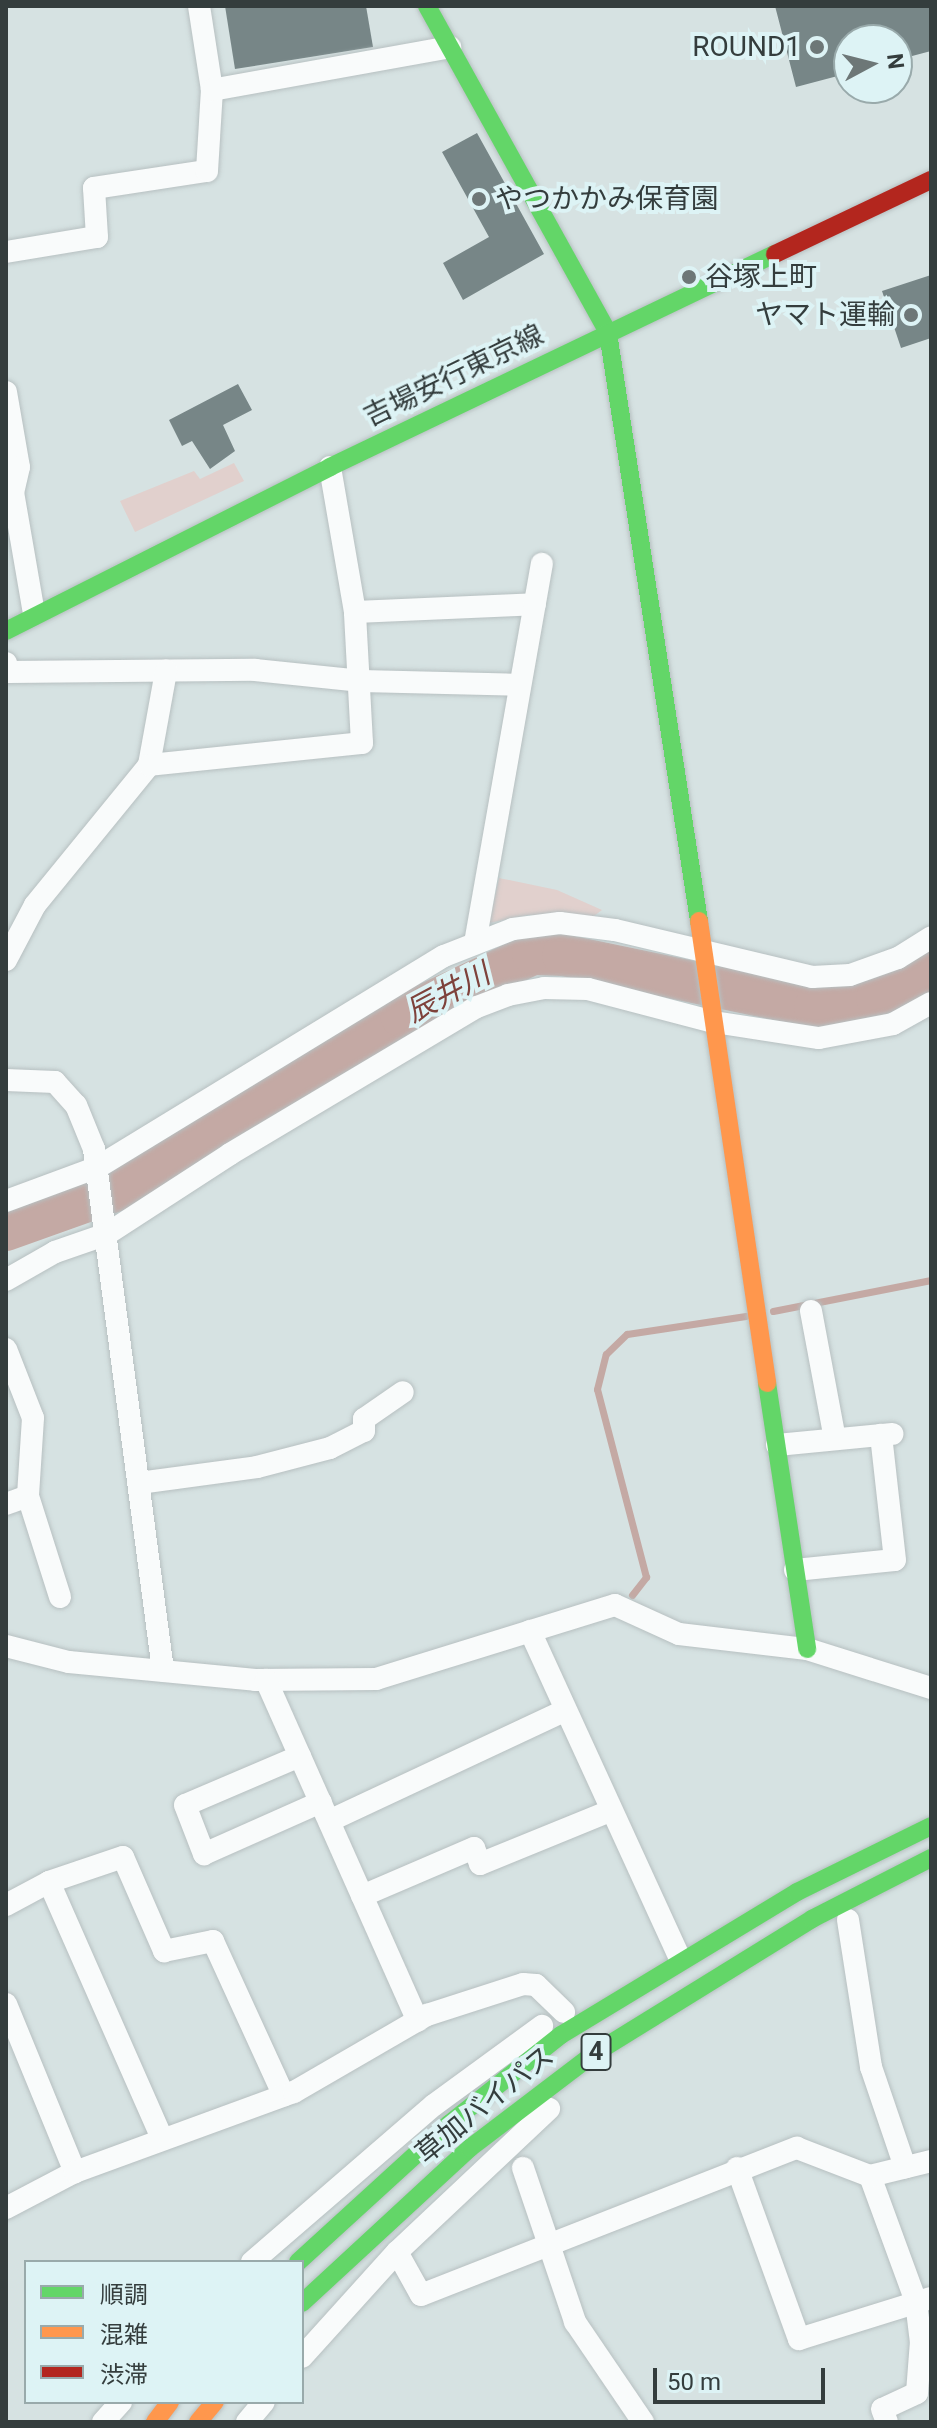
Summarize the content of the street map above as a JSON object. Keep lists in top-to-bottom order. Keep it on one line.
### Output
{"streets":{"main road":["吉場安行東京線","4","草加バイパス"]},"water":["辰井川"],"places":["ROUND1","やつかかみ保育園","谷塚上町","ヤマト運輸"],"legend":["順調","混雑","渋滞"],"scale_bar":"50 m","north":"right"}
